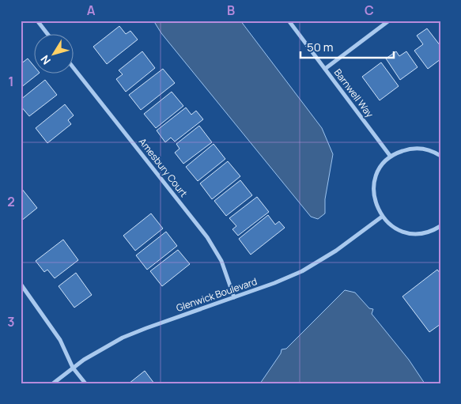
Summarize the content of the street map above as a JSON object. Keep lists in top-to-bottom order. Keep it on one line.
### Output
{"streets":{"street":["Barnwell Way","Amesbury Court","Glenwick Boulevard"]},"crossings":[["Amesbury Court","Glenwick Boulevard"]],"scale_bar":"50 m","north":"bottom left","grid":{"columns":["A","B","C"],"rows":["1","2","3"]}}
